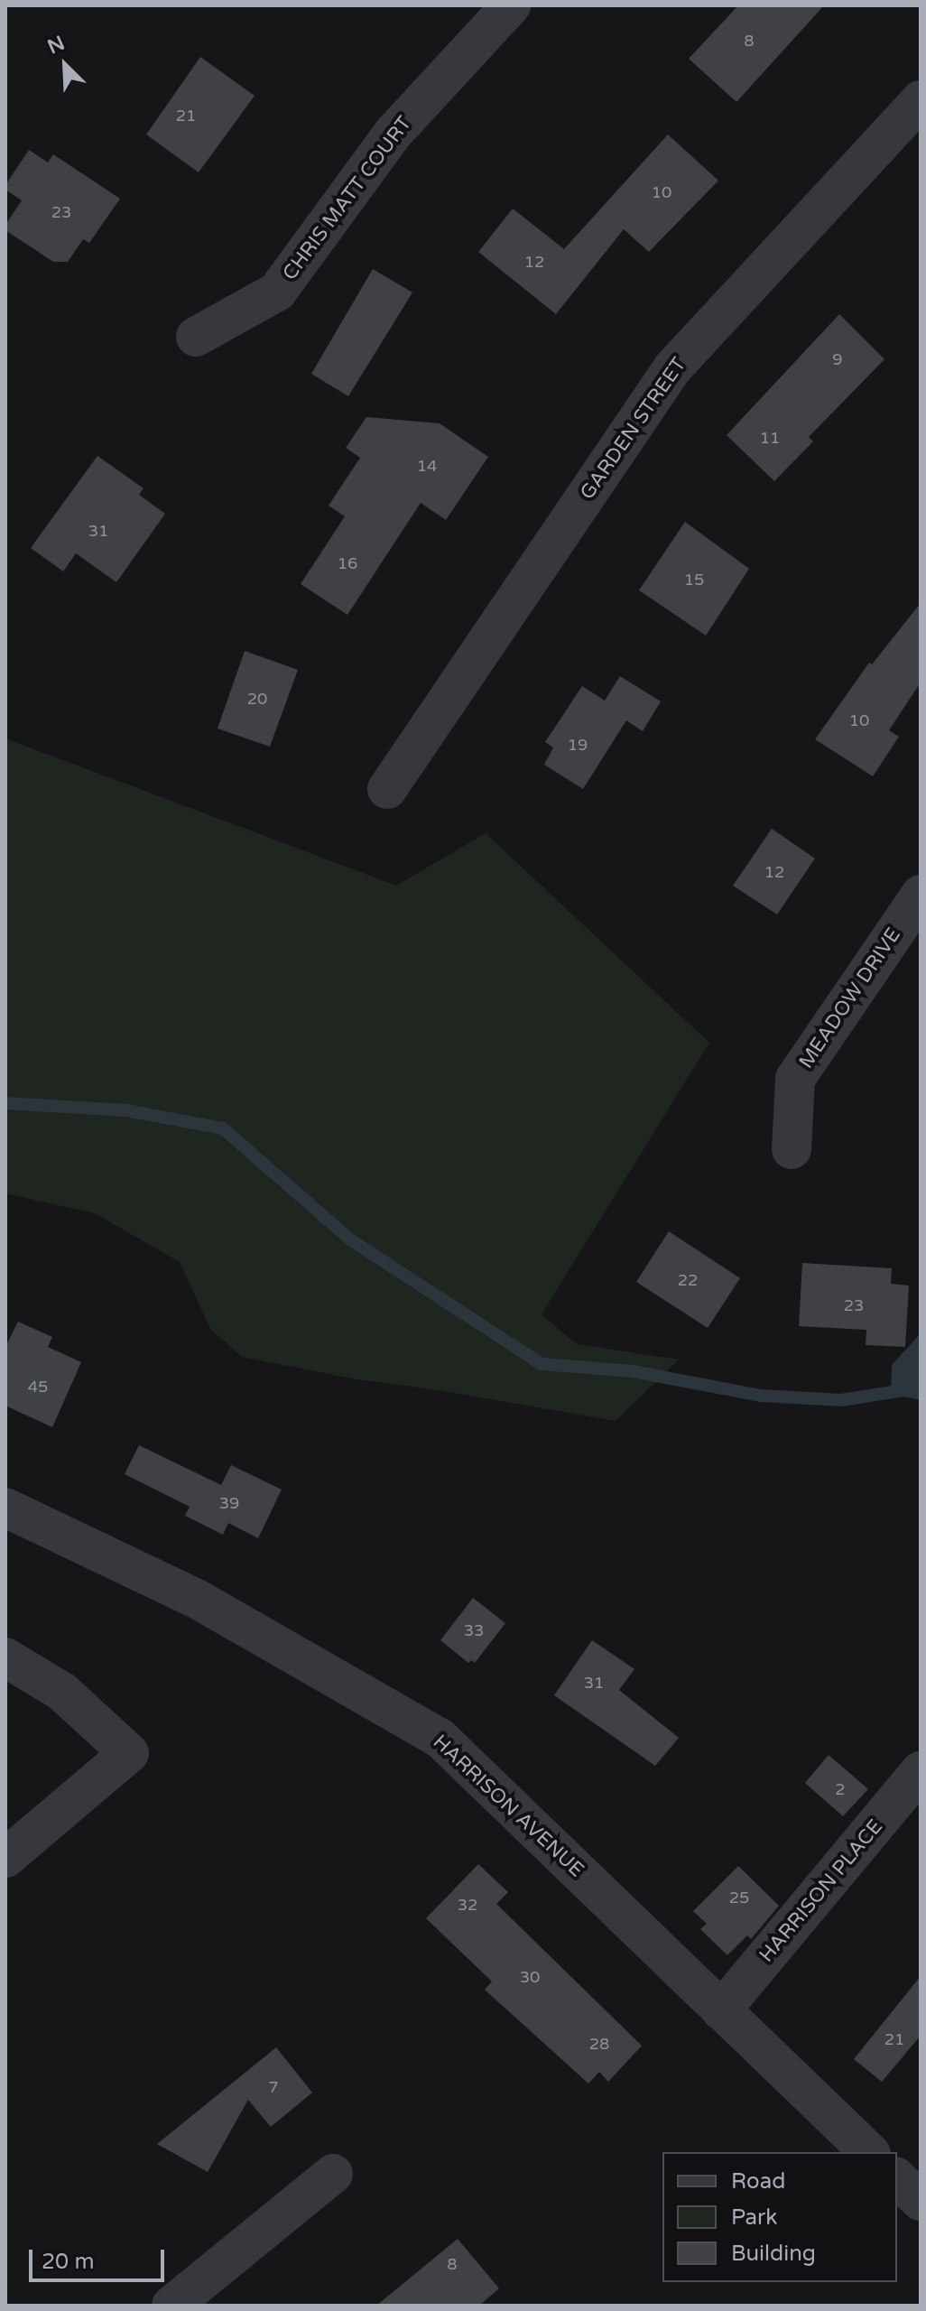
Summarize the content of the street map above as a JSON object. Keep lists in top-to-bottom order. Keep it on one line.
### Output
{"streets":{"street":["CHRIS MATT COURT","GARDEN STREET","MEADOW DRIVE","HARRISON AVENUE","HARRISON PLACE"]},"crossings":[["HARRISON AVENUE","HARRISON PLACE"]],"house_numbers":["8","21","10","23","12","9","11","14","31","16","15","20","10","19","12","22","23","45","39","33","31","2","25","32","30","21","28","7","8"],"legend":["Road","Park","Building"],"scale_bar":"20 m","north":"top left"}
